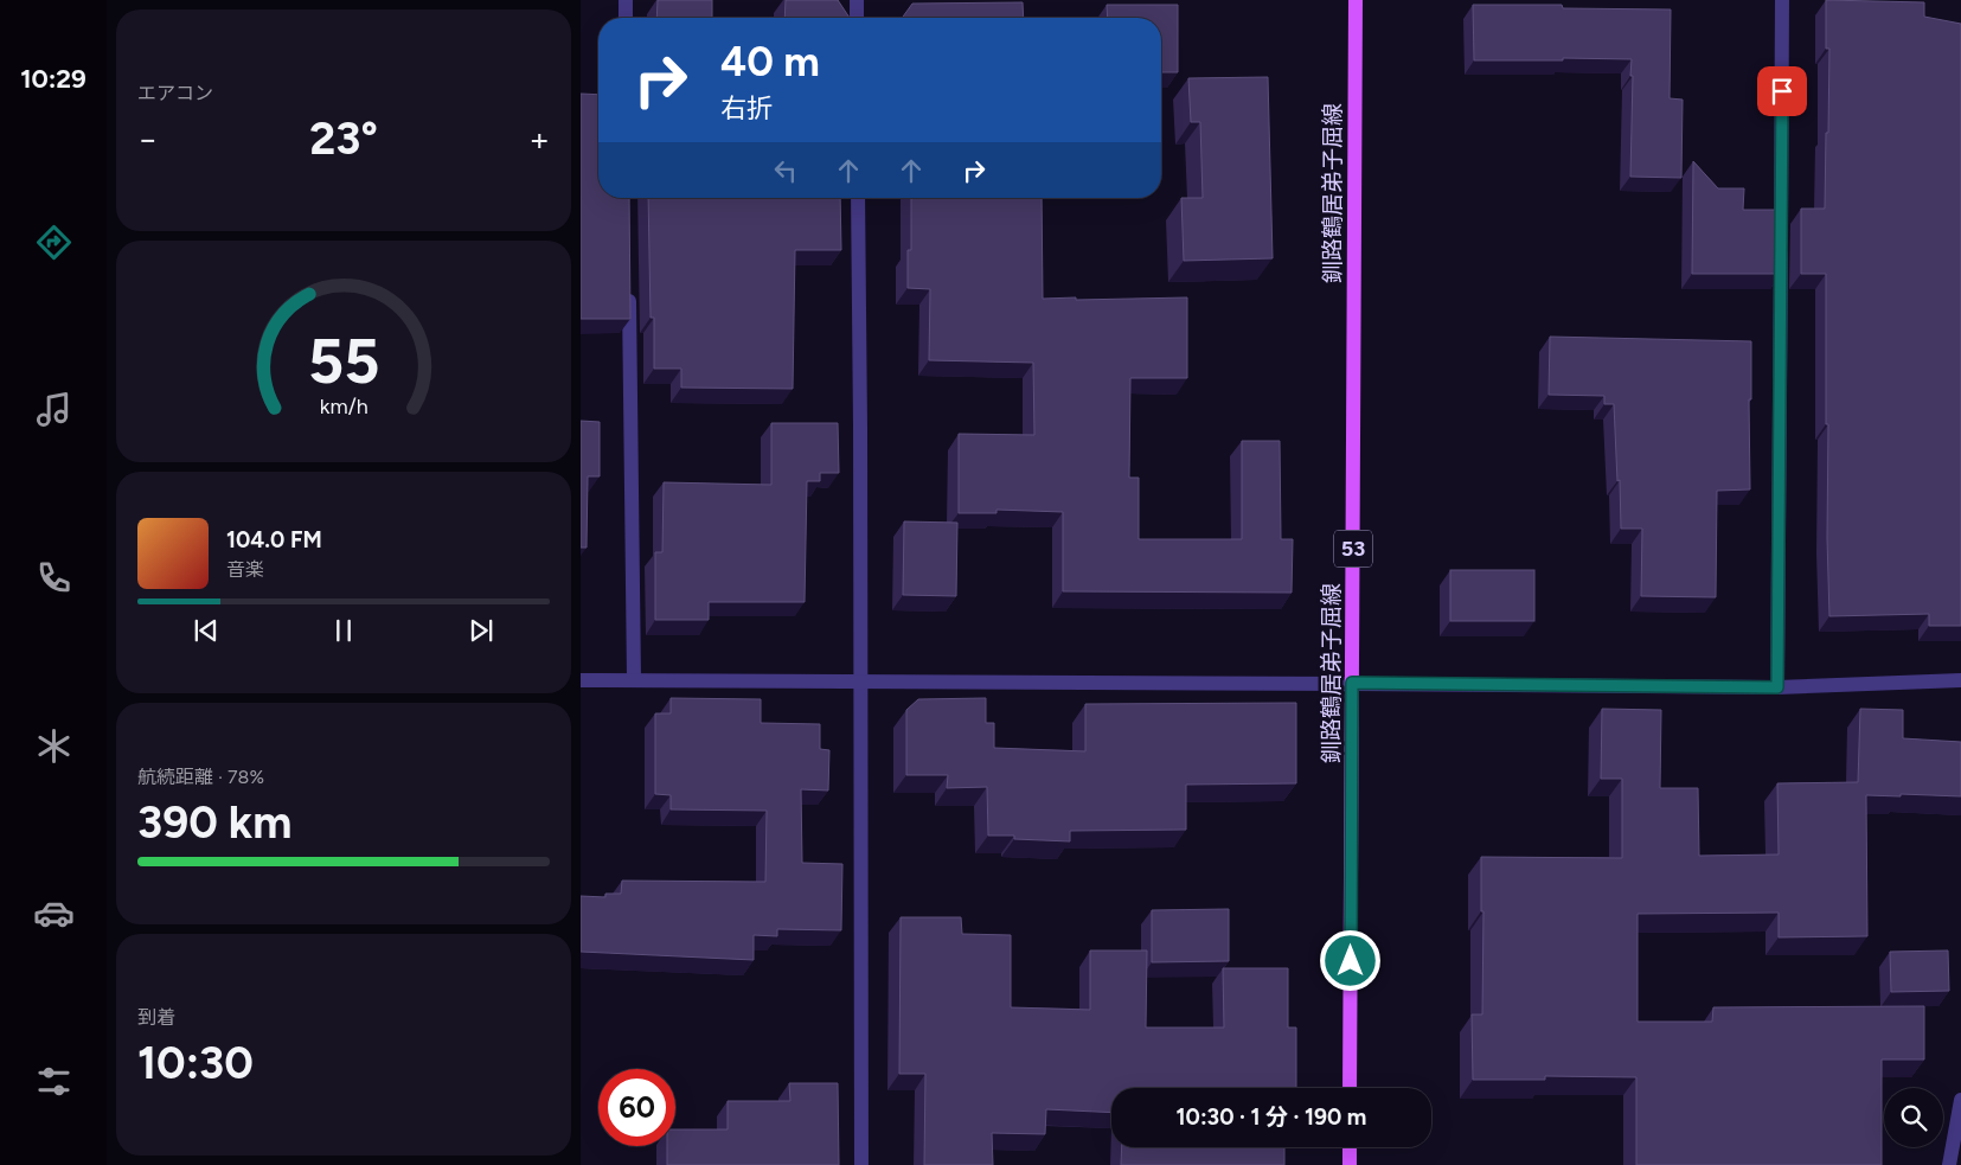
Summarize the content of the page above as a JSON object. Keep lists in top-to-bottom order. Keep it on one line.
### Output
{"streets":{"main road":["釧路鶴居弟子屈線","53"]},"page":{"tabs":"10:29","tile":["エアコン",["航続距離 · 78%","390 km"],["到着","10:30"]],"turn":["40 m","右折"],"heat":["−","23°","+"],"song":["104.0 FM","音楽"],"limit":"60","trip":"10:30 · 1 分 · 190 m","gauge":["55","km/h"]}}
